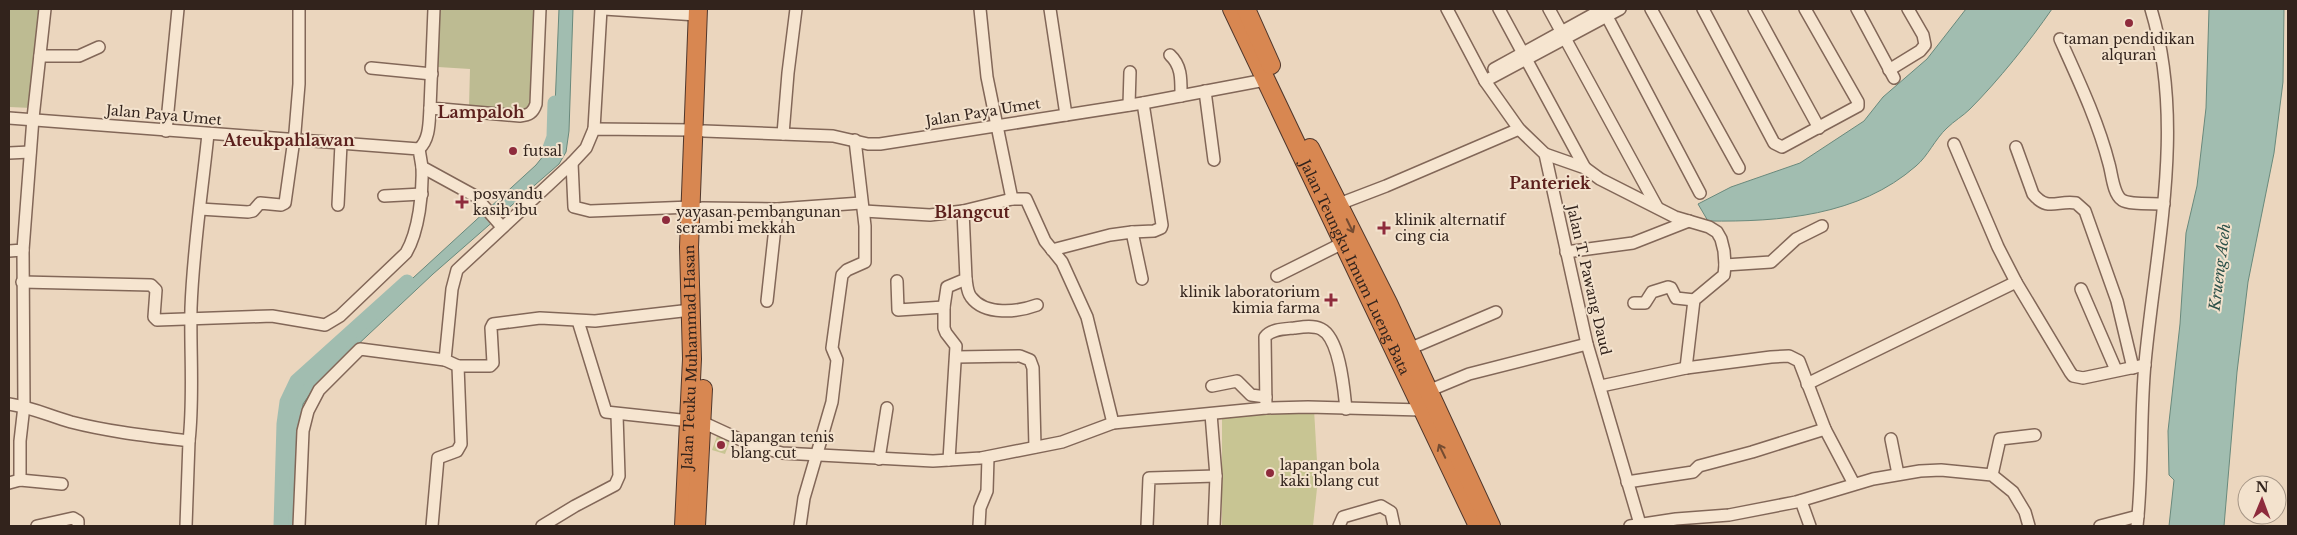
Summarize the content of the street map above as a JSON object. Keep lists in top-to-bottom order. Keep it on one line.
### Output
{"streets":{"highway":["Jalan Teungku Imum Lueng Bata","Jalan Teuku Muhammad Hasan"],"street":["Jalan Paya Umet","Jalan T. Pawang Daud"]},"crossings":[["Jalan Paya Umet","Jalan Teungku Imum Lueng Bata"],["Jalan Paya Umet","Jalan Teuku Muhammad Hasan"]],"districts":["Lampaloh","Ateukpahlawan","Panteriek","Blangcut"],"water":["Krueng Aceh"],"places":{"other":["taman pendidikan alquran","futsal","yayasan pembangunan serambi mekkah","lapangan tenis blang cut","lapangan bola kaki blang cut"],"health":["posyandu kasih ibu","klinik alternatif cing cia","klinik laboratorium kimia farma"]},"north":"top"}
